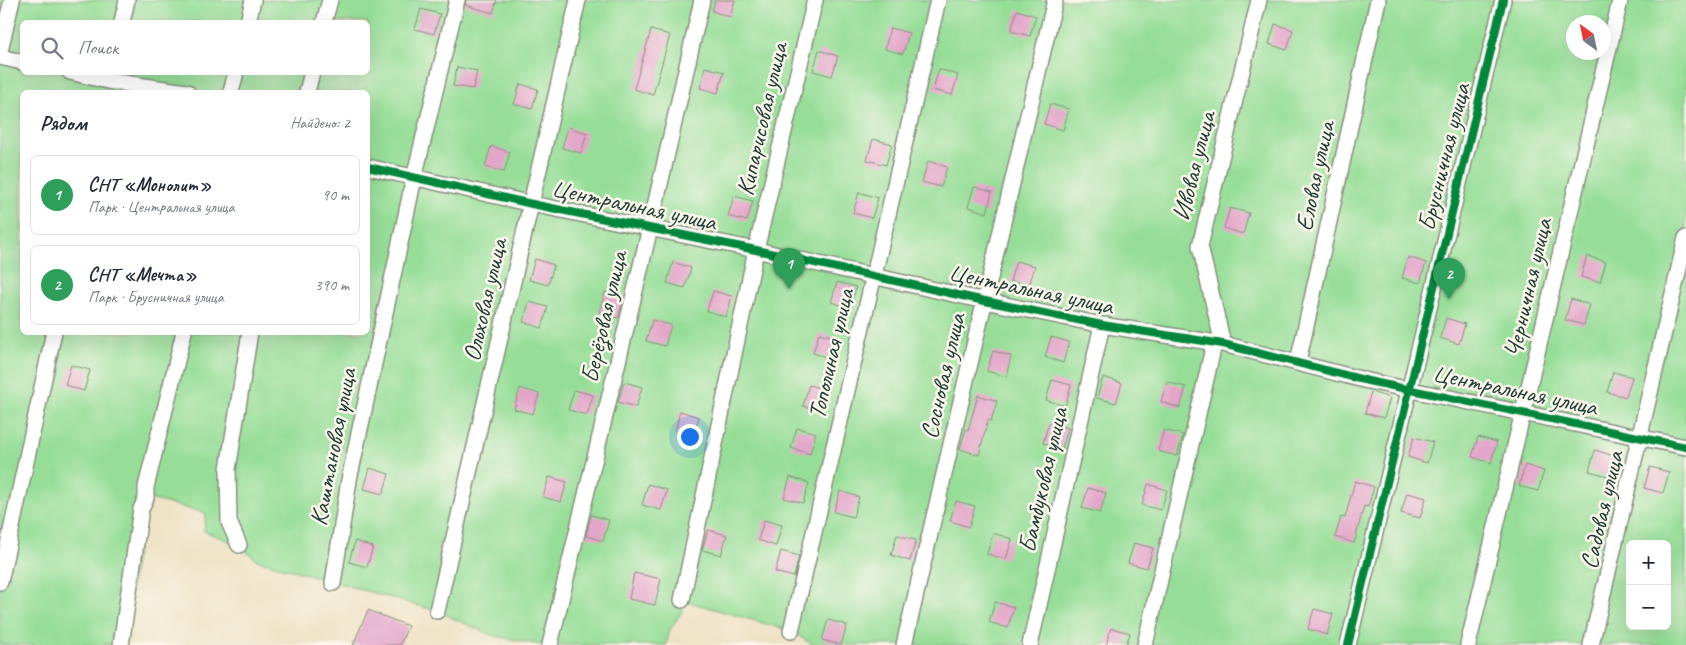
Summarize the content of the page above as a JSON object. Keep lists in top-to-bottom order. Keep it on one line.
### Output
{"streets":{"street":["Кипарисовая улица","Брусничная улица","Ивовая улица","Еловая улица","Центральная улица","Черничная улица","Ольховая улица","Берёзовая улица","Тополиная улица","Сосновая улица","Каштановая улица","Бамбуковая улица","Садовая улица"]},"crossings":[["Кипарисовая улица","Центральная улица"],["Брусничная улица","Центральная улица"],["Ивовая улица","Центральная улица"],["Еловая улица","Центральная улица"],["Центральная улица","Черничная улица"],["Центральная улица","Ольховая улица"],["Центральная улица","Берёзовая улица"],["Центральная улица","Тополиная улица"],["Центральная улица","Сосновая улица"],["Центральная улица","Каштановая улица"],["Центральная улица","Бамбуковая улица"],["Центральная улица","Садовая улица"]],"north":"top left","page":{"search":"Поиск","heading":["Рядом","Найдено: 2"],"list":[{"mark":"1","name":"СНТ «Монолит»","note":"Парк · Центральная улица","value":"90 m"},{"mark":"2","name":"СНТ «Мечта»","note":"Парк · Брусничная улица","value":"390 m"}],"pins":["1","2"],"map_buttons":["+","−"]}}
